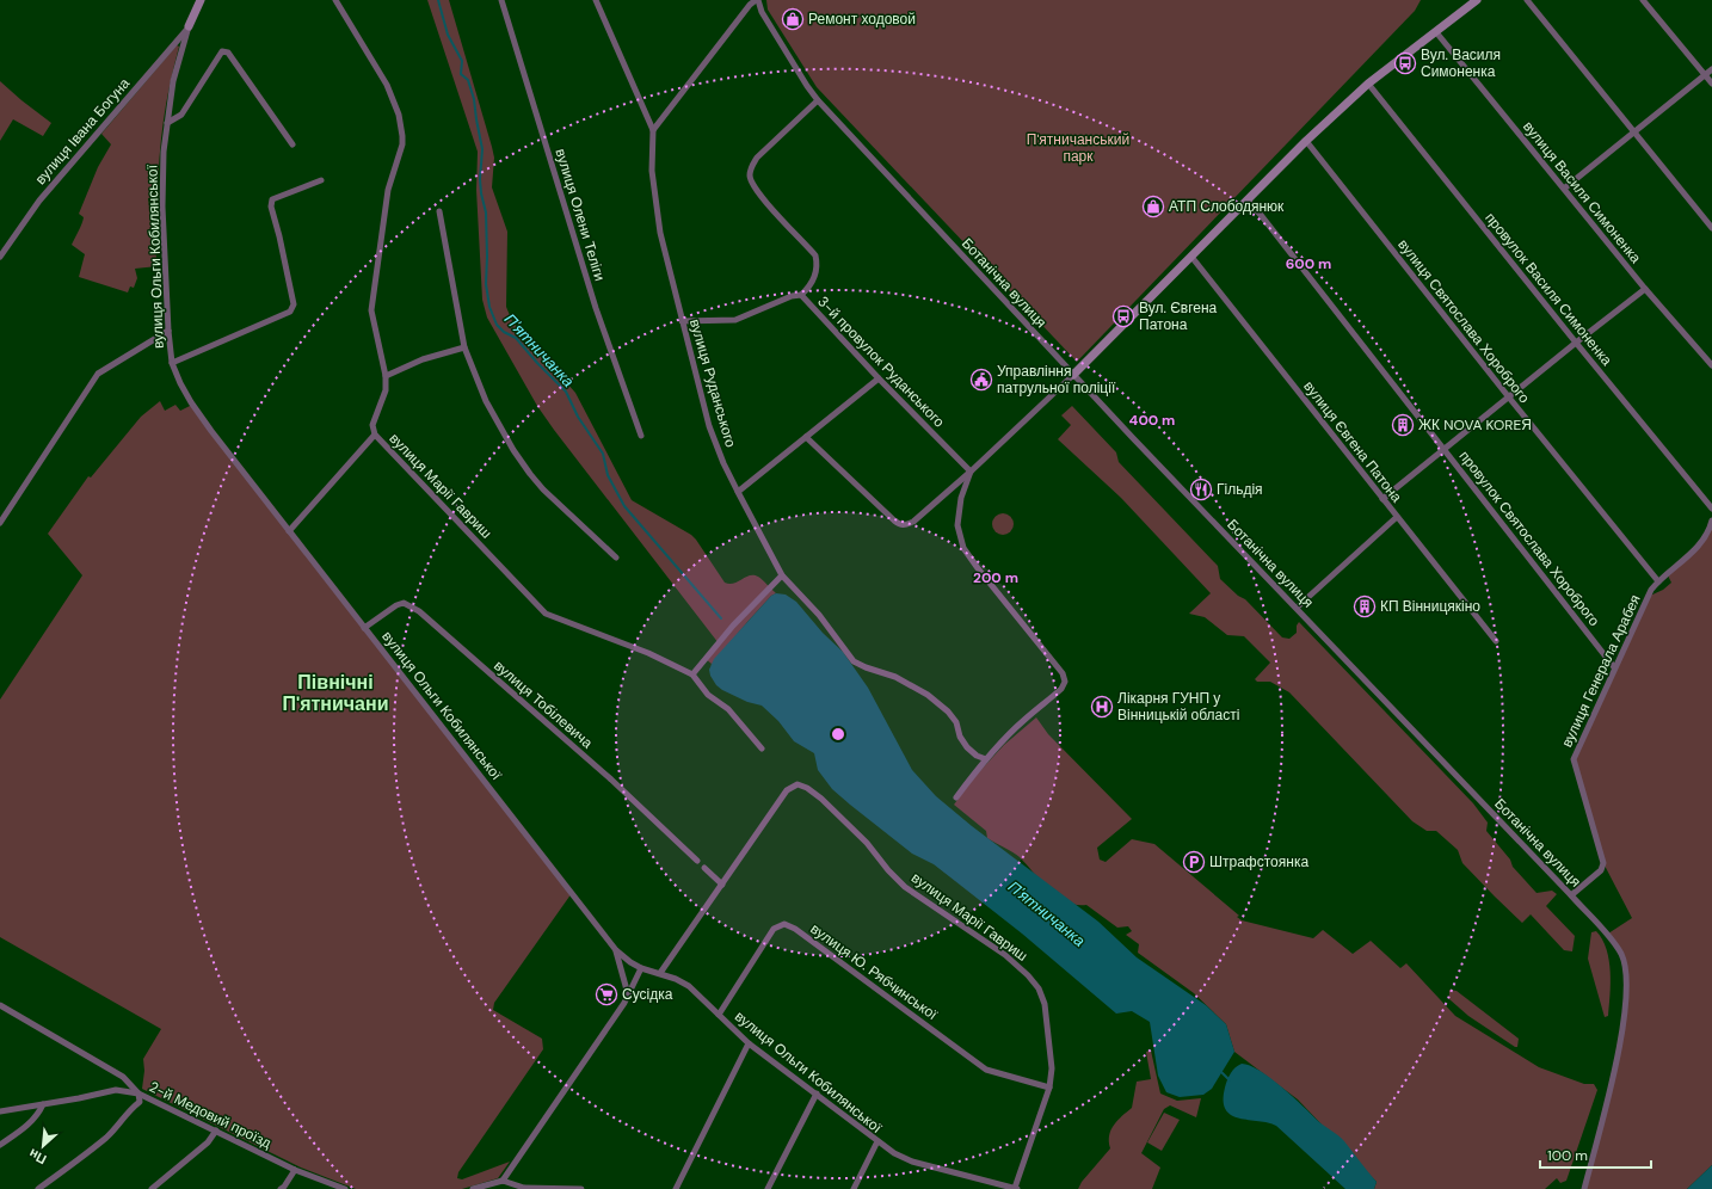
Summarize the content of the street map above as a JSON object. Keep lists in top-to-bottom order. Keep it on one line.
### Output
{"streets":{"street":["вулиця Івана Богуна","вулиця Василя Симоненка","вулиця Олени Теліги","вулиця Ольги Кобилянської","Ботанічна вулиця","провулок Василя Симоненка","вулиця Святослава Хороброго","3-й провулок Руданського","вулиця Руданського","вулиця Євгена Патона","вулиця Марії Гавриш","провулок Святослава Хороброго","вулиця Генерала Арабея","вулиця Тобілевича","вулиця Ю. Рябчинської","2-й Медовий проїзд"]},"crossings":[["вулиця Івана Богуна","вулиця Ольги Кобилянської"],["вулиця Ольги Кобилянської","вулиця Марії Гавриш"],["вулиця Ольги Кобилянської","вулиця Тобілевича"],["вулиця Ольги Кобилянської","вулиця Ю. Рябчинської"],["Ботанічна вулиця","вулиця Генерала Арабея"],["вулиця Святослава Хороброго","вулиця Генерала Арабея"],["3-й провулок Руданського","вулиця Руданського"],["вулиця Марії Гавриш","вулиця Ю. Рябчинської"],["провулок Святослава Хороброго","вулиця Генерала Арабея"]],"districts":["Північні П'ятничани"],"water":["П'ятничанка"],"parks":["П'ятничанський парк"],"places":{"shop":["Ремонт ходовой","АТП Слободянюк"],"bus stop":["Вул. Василя Симоненка","Вул. Євгена Патона"],"public building":["Управління патрульної поліції"],"building":["ЖК NOVA KOREЯ","КП Вінницякіно"],"restaurant":["Гільдія"],"hospital":["Лікарня ГУНП у Вінницькій області"],"parking":["Штрафстоянка"],"supermarket":["Сусідка"]},"scale_bar":"100 m","north":"bottom left","rings":["600 m","400 m","200 m"]}
